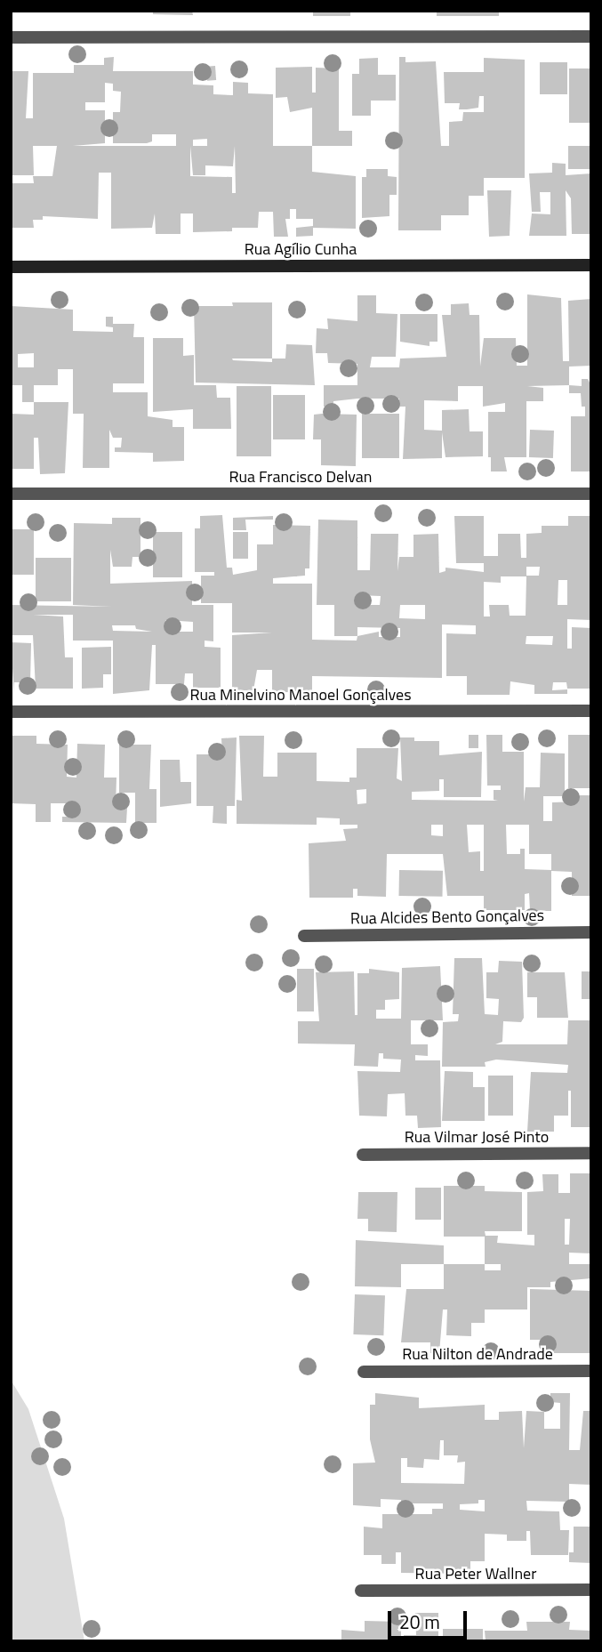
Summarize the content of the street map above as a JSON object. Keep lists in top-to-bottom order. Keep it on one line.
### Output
{"streets":{"main road":["Rua Agílio Cunha"],"street":["Rua Francisco Delvan","Rua Minelvino Manoel Gonçalves","Rua Alcides Bento Gonçalves","Rua Vilmar José Pinto","Rua Nilton de Andrade","Rua Peter Wallner"]},"scale_bar":"20 m"}
